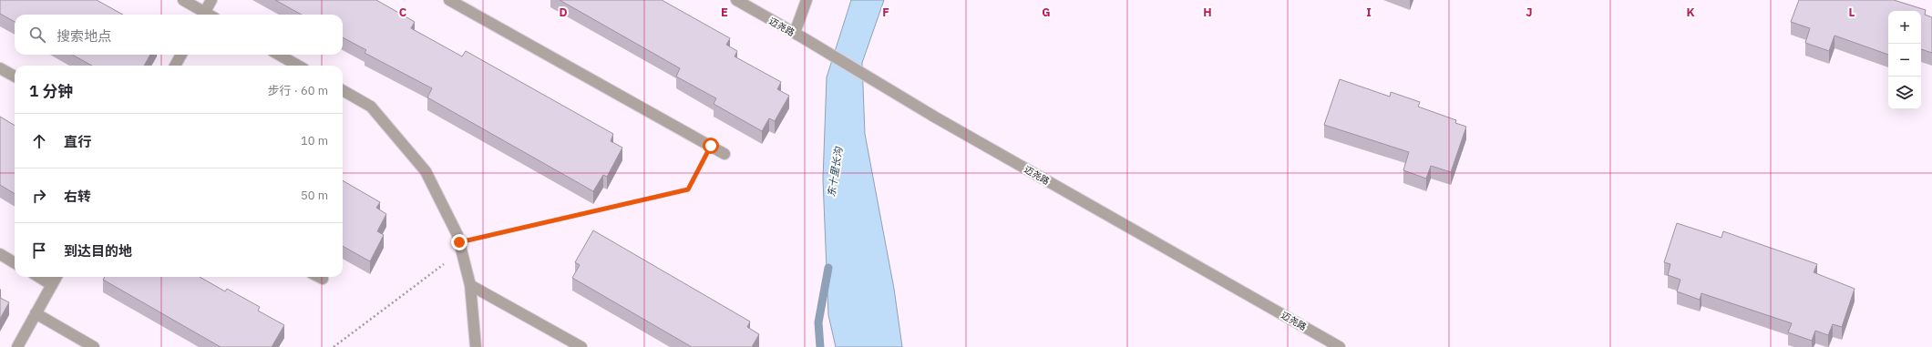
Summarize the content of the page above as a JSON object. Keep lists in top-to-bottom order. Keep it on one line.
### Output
{"streets":{"street":["迈尧路"]},"water":["东十里长沟"],"page":{"map_buttons":["+","−"],"search":"搜索地点","heading":["1 分钟","步行 · 60 m"],"list":[["直行","10 m"],["右转","50 m"],"到达目的地"]},"grid":{"columns":["C","D","E","F","G","H","I","J","K","L"]}}
